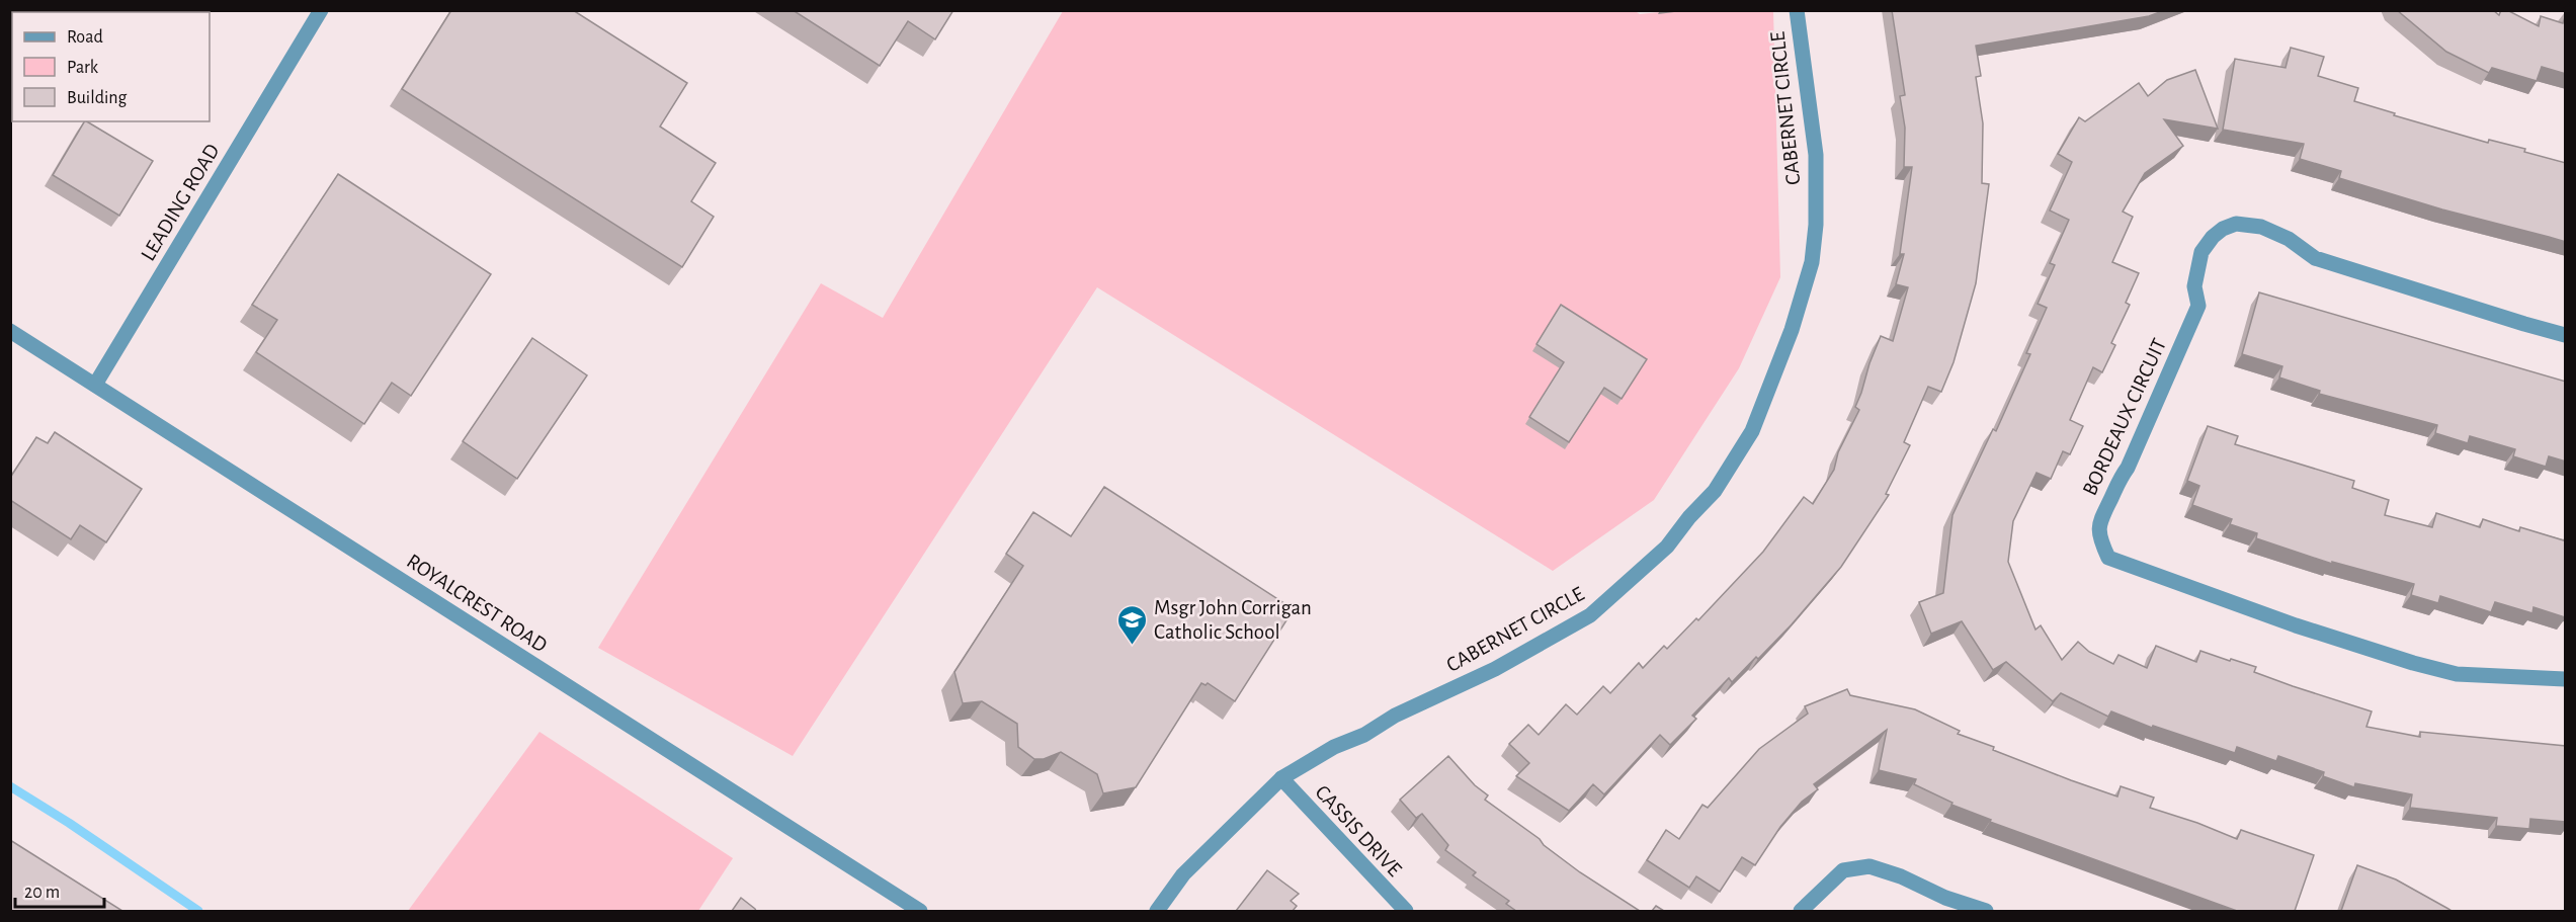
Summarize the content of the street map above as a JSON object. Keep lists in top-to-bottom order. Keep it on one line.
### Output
{"streets":{"street":["CABERNET CIRCLE","LEADING ROAD","BORDEAUX CIRCUIT","ROYALCREST ROAD","CASSIS DRIVE"]},"crossings":[["CABERNET CIRCLE","CASSIS DRIVE"],["LEADING ROAD","ROYALCREST ROAD"]],"places":{"school or university":["Msgr John Corrigan Catholic School"]},"legend":["Road","Park","Building"],"scale_bar":"20 m"}
